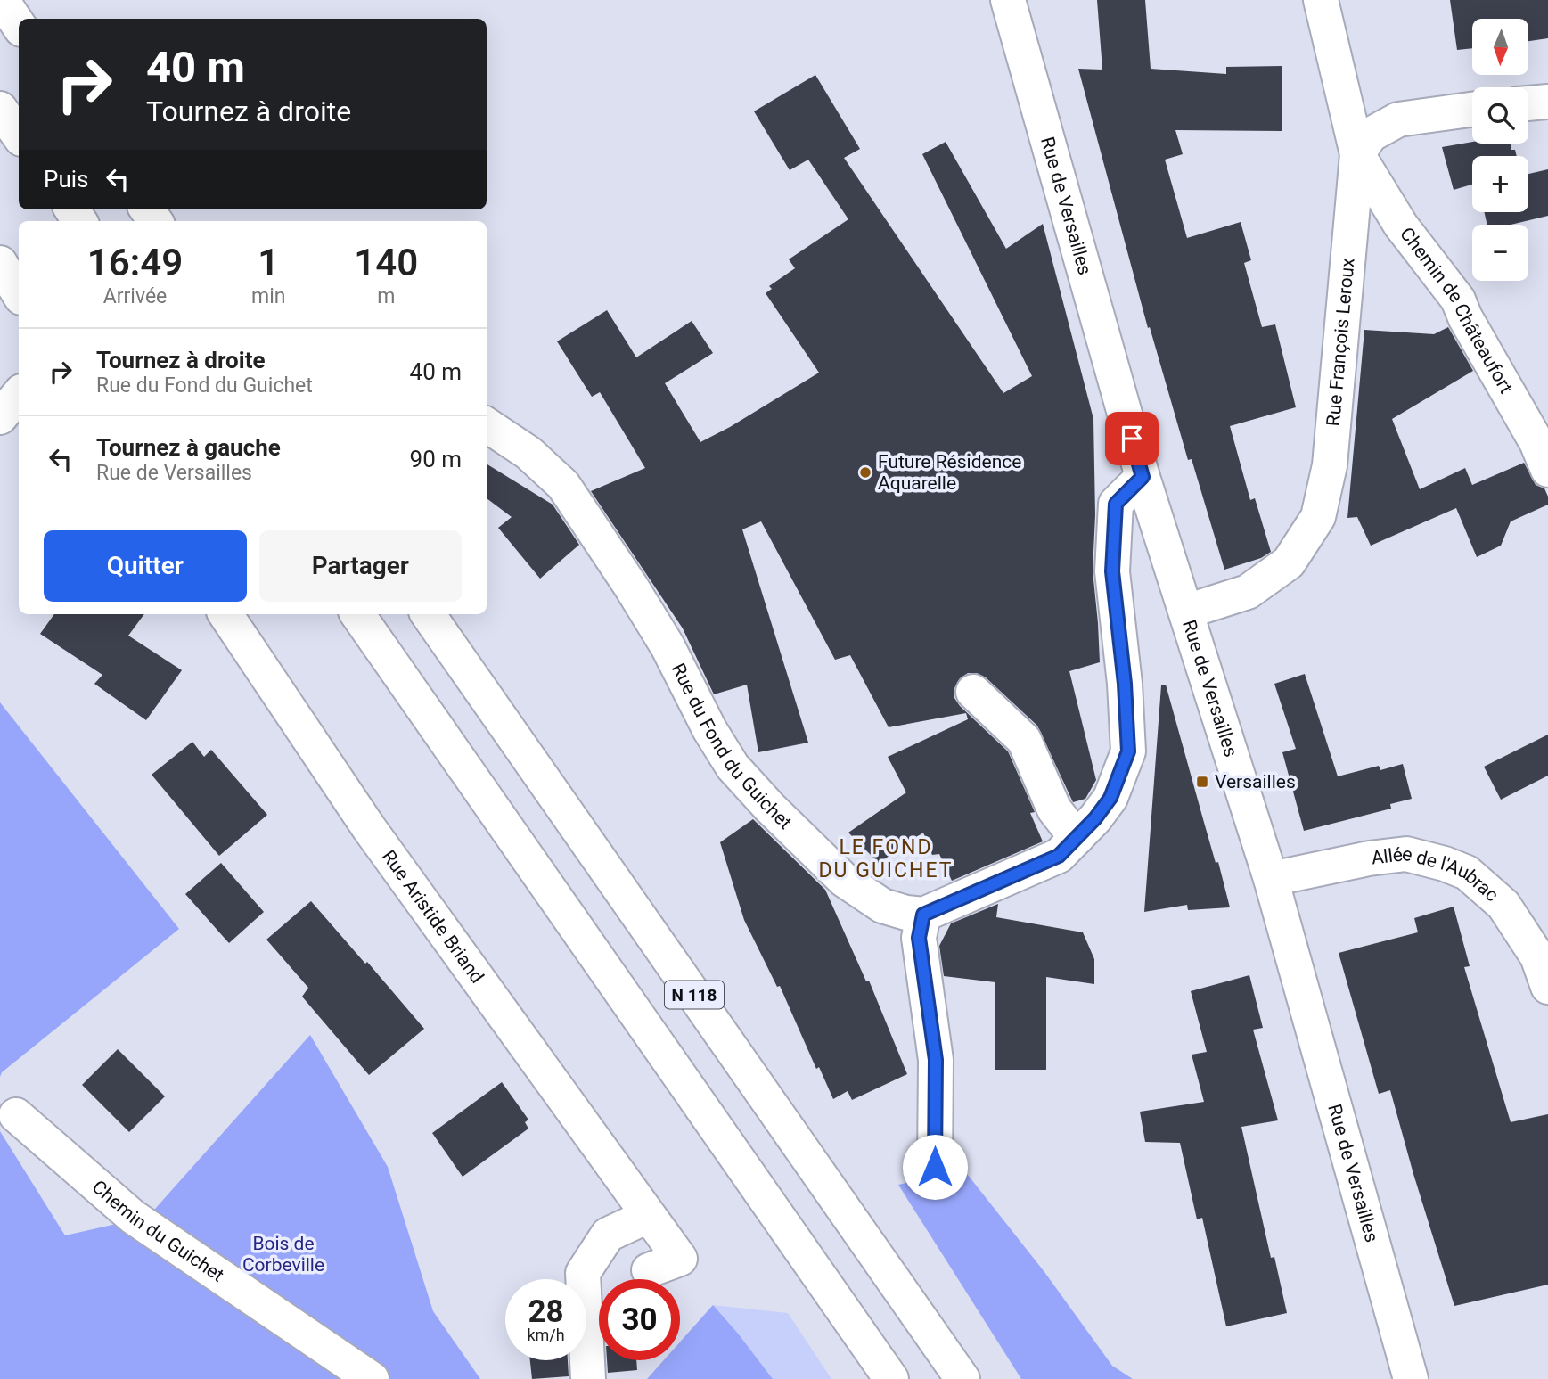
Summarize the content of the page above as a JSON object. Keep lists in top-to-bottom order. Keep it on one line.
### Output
{"streets":{"main road":["Rue de Versailles","Chemin de Châteaufort","Rue François Leroux","Rue du Fond du Guichet","Allée de l'Aubrac","Rue Aristide Briand","N 118","Chemin du Guichet"]},"crossings":[["Rue de Versailles","Rue François Leroux"],["Rue de Versailles","Allée de l'Aubrac"],["Chemin de Châteaufort","Rue François Leroux"]],"districts":["LE FOND DU GUICHET"],"parks":["Bois de Corbeville"],"places":{"other":["Future Résidence Aquarelle"],"transit":["Versailles"]},"north":"bottom","page":{"map_buttons":["+","−"],"turn":["40 m","Tournez à droite"],"then":"Puis","eta":["16:49","Arrivée","1","min","140","m"],"list":[{"name":"Tournez à droite","note":"Rue du Fond du Guichet","value":"40 m"},{"name":"Tournez à gauche","note":"Rue de Versailles","value":"90 m"}],"buttons":["Quitter","Partager"],"speed":"28 km/h","limit":"30"}}
